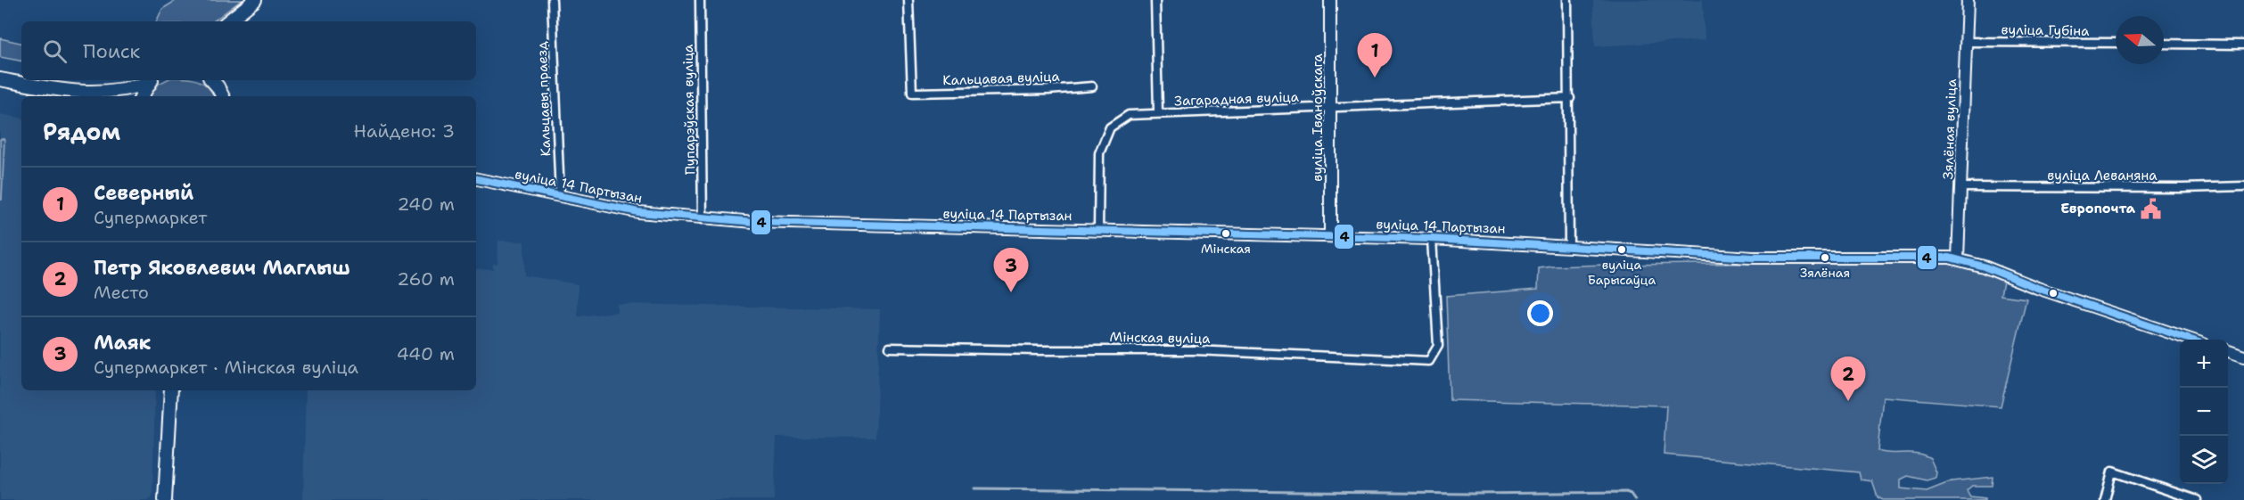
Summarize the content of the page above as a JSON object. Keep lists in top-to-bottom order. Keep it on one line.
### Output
{"streets":{"main road":["вуліца Іваноўскага","Зялёная вуліца","вуліца 14 Партызан"],"street":["вуліца Губіна","Кальцавая вуліца","Кальцавы праезд","Загарадная вуліца","Пупарэўская вуліца","вуліца Леваняна","Мінская вуліца"]},"crossings":[["вуліца Губіна","Зялёная вуліца"],["Кальцавы праезд","вуліца 14 Партызан"],["Загарадная вуліца","вуліца Іваноўскага"],["Загарадная вуліца","вуліца 14 Партызан"],["Пупарэўская вуліца","вуліца 14 Партызан"],["вуліца Іваноўскага","вуліца 14 Партызан"],["Зялёная вуліца","вуліца Леваняна"],["Зялёная вуліца","вуліца 14 Партызан"],["вуліца 14 Партызан","Мінская вуліца"]],"places":{"public building":["Европочта"],"other":["Мінская","вуліца Барысаўца","Зялёная"]},"lines":["transit line 4"],"north":"left","page":{"search":"Поиск","pins":["1","3","2"],"heading":["Рядом","Найдено: 3"],"list":[{"mark":"1","name":"Северный","note":"Супермаркет","value":"240 m"},{"mark":"2","name":"Петр Яковлевич Маглыш","note":"Место","value":"260 m"},{"mark":"3","name":"Маяк","note":"Супермаркет · Мінская вуліца","value":"440 m"}],"map_buttons":["+","−"]}}
